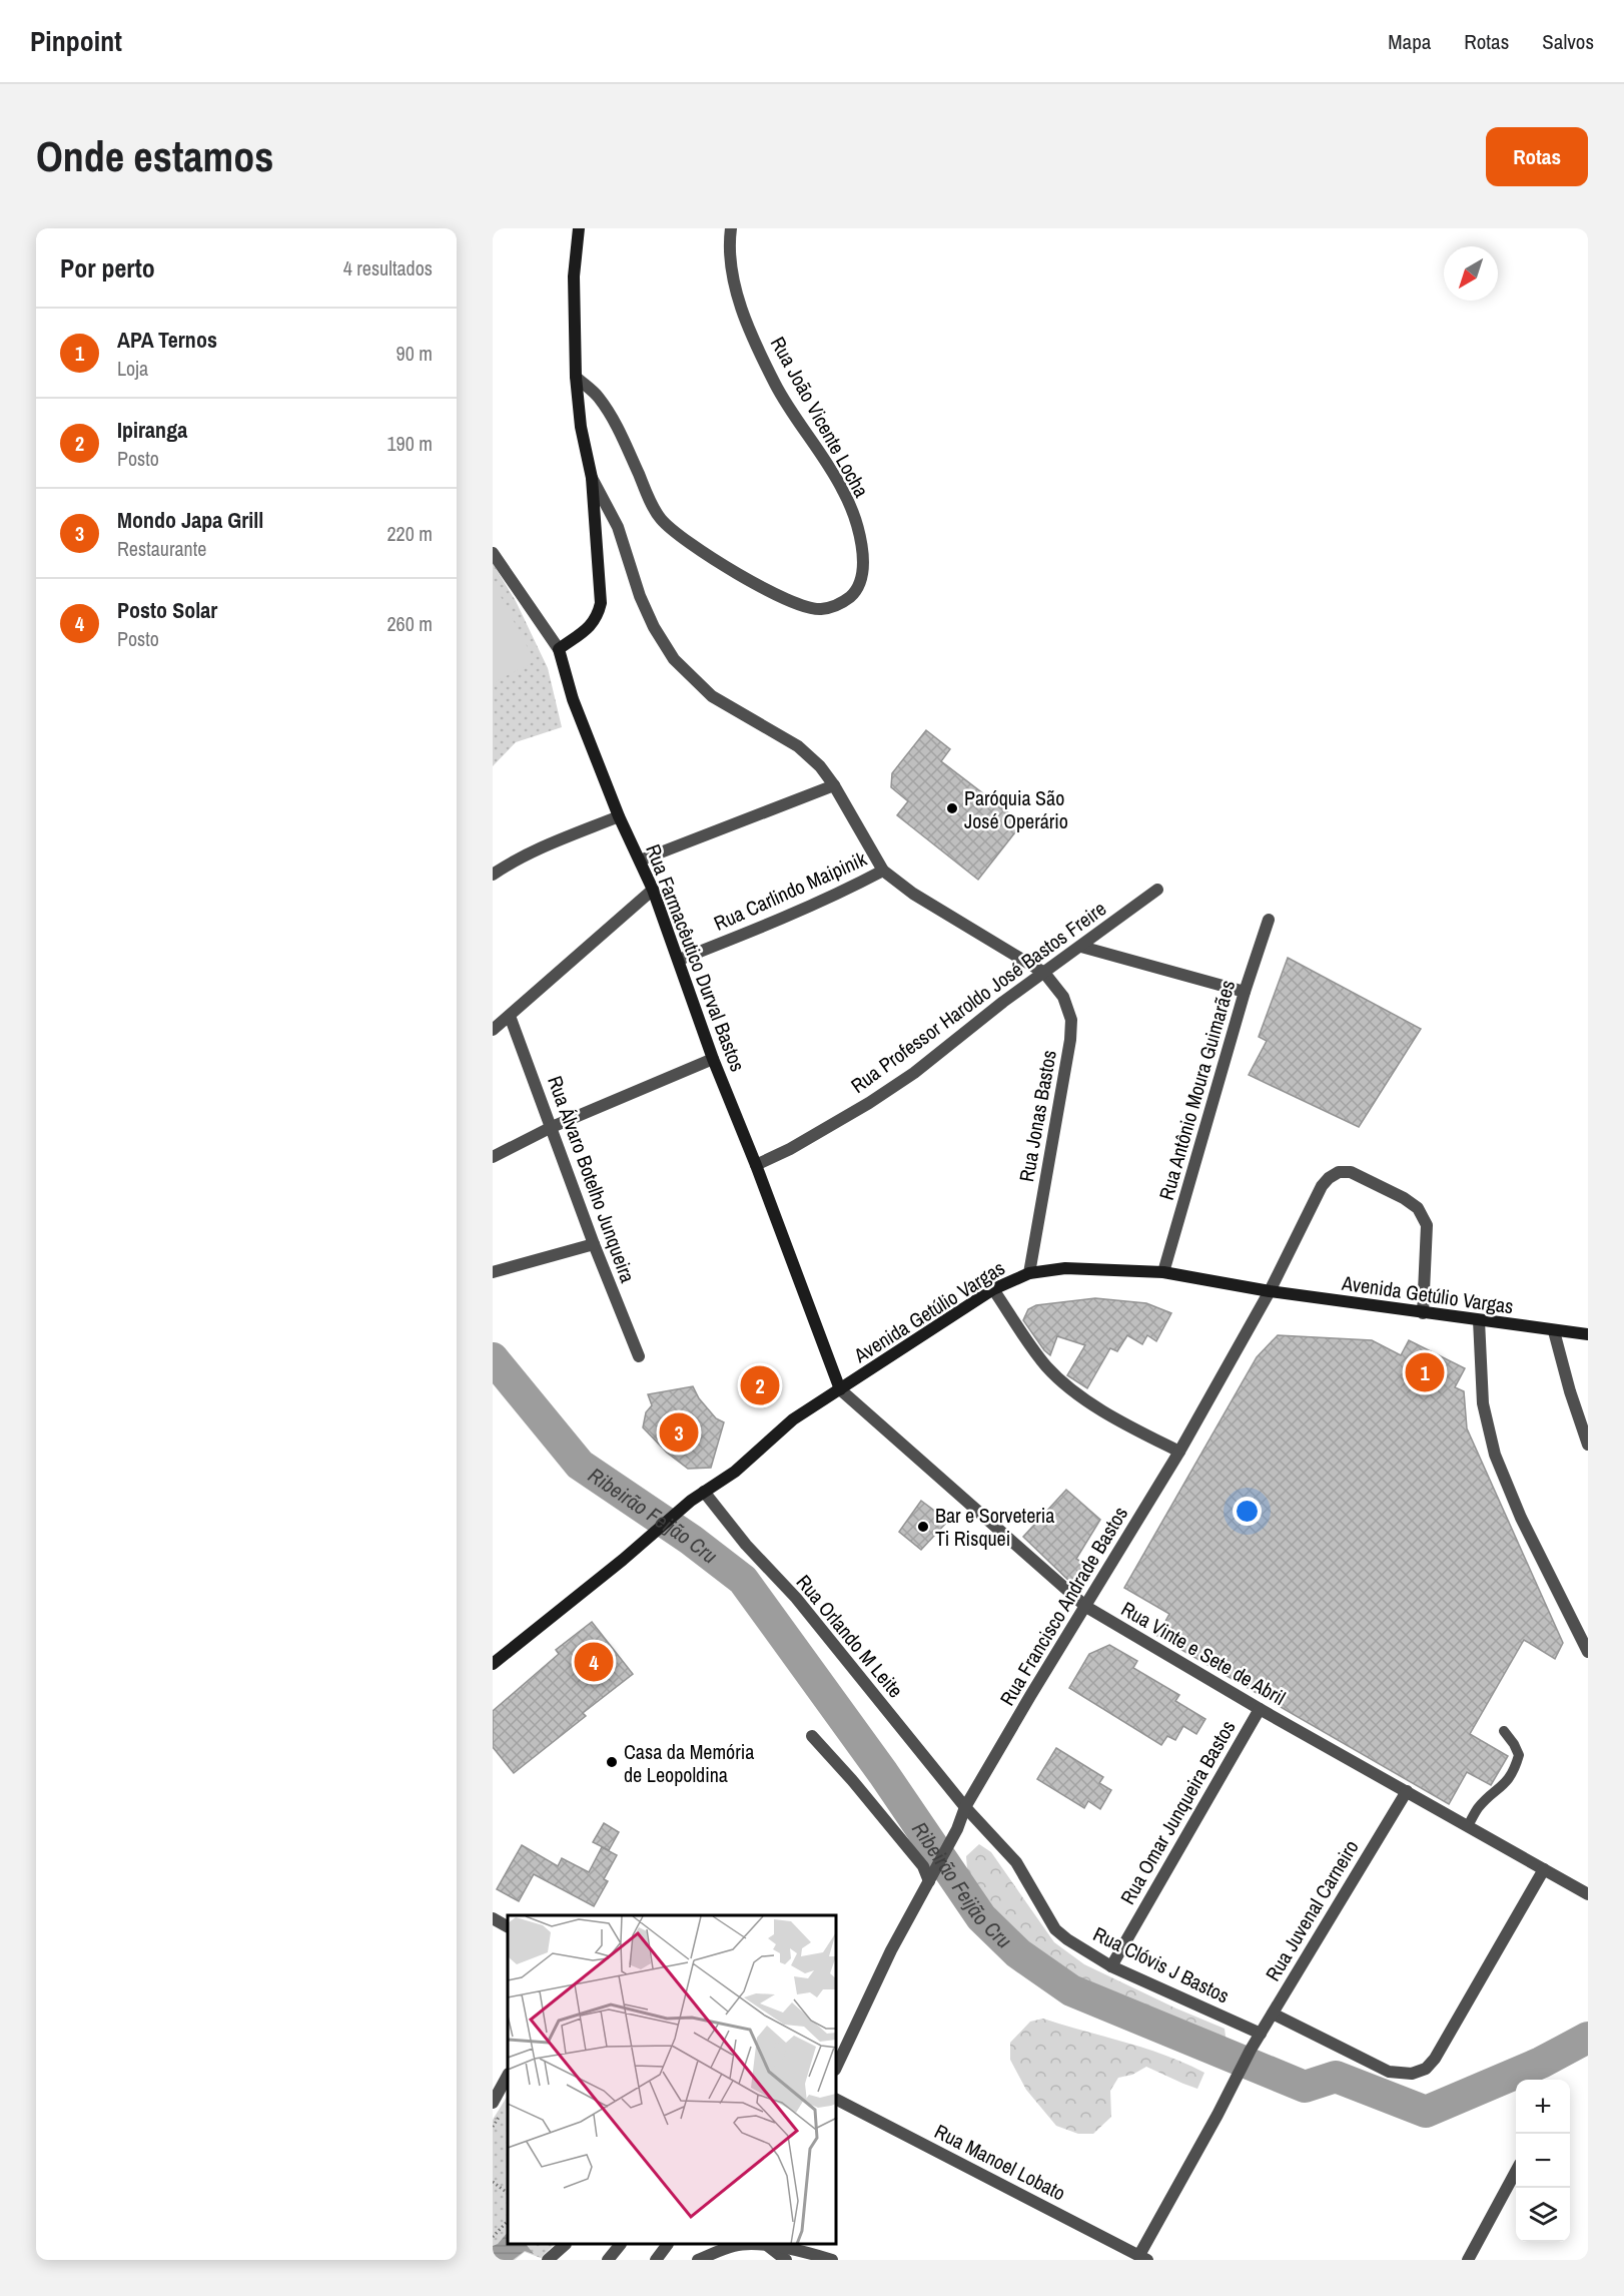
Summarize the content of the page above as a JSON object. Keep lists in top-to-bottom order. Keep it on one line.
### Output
{"streets":{"main road":["Rua Farmacêutico Durval Bastos","Avenida Getúlio Vargas"],"street":["Rua João Vicente Locha","Rua Carlindo Maipinik","Rua Professor Haroldo José Bastos Freire","Rua Antônio Moura Guimarães","Rua Jonas Bastos","Rua Álvaro Botelho Junqueira","Rua Francisco Andrade Bastos","Rua Orlando M Leite","Rua Vinte e Sete de Abril","Rua Omar Junqueira Bastos","Rua Juvenal Carneiro","Rua Clóvis J Bastos","Rua Manoel Lobato"]},"crossings":[["Rua Carlindo Maipinik","Rua Farmacêutico Durval Bastos"],["Rua Farmacêutico Durval Bastos","Rua Professor Haroldo José Bastos Freire"],["Rua Farmacêutico Durval Bastos","Avenida Getúlio Vargas"],["Rua Farmacêutico Durval Bastos","Rua Vinte e Sete de Abril"],["Rua Professor Haroldo José Bastos Freire","Rua Jonas Bastos"],["Rua Antônio Moura Guimarães","Avenida Getúlio Vargas"],["Rua Jonas Bastos","Avenida Getúlio Vargas"],["Avenida Getúlio Vargas","Rua Francisco Andrade Bastos"],["Avenida Getúlio Vargas","Rua Orlando M Leite"],["Avenida Getúlio Vargas","Rua Vinte e Sete de Abril"],["Rua Francisco Andrade Bastos","Rua Orlando M Leite"],["Rua Francisco Andrade Bastos","Rua Vinte e Sete de Abril"],["Rua Francisco Andrade Bastos","Rua Clóvis J Bastos"],["Rua Orlando M Leite","Rua Clóvis J Bastos"],["Rua Vinte e Sete de Abril","Rua Omar Junqueira Bastos"],["Rua Vinte e Sete de Abril","Rua Juvenal Carneiro"],["Rua Omar Junqueira Bastos","Rua Clóvis J Bastos"],["Rua Juvenal Carneiro","Rua Clóvis J Bastos"],["Rua Juvenal Carneiro","Rua Manoel Lobato"]],"water":["Ribeirão Feijão Cru"],"places":["Paróquia São José Operário","Bar e Sorveteria Ti Risquei","Casa da Memória de Leopoldina"],"north":"bottom left","page":{"header":"Pinpoint","nav":["Mapa","Rotas","Salvos"],"buttons":"Rotas","title":"Onde estamos","heading":["Por perto","4 resultados"],"list":[{"mark":"1","name":"APA Ternos","note":"Loja","value":"90 m"},{"mark":"2","name":"Ipiranga","note":"Posto","value":"190 m"},{"mark":"3","name":"Mondo Japa Grill","note":"Restaurante","value":"220 m"},{"mark":"4","name":"Posto Solar","note":"Posto","value":"260 m"}],"pins":["1","2","3","4"],"map_buttons":["+","−"]}}
